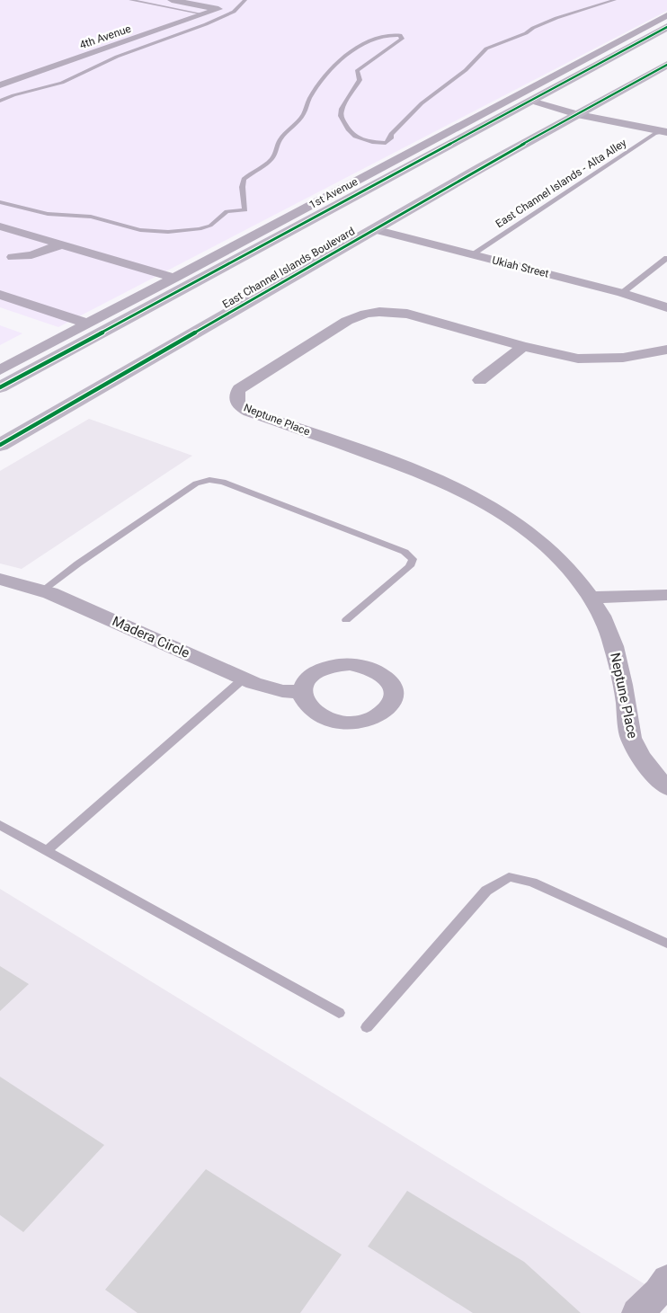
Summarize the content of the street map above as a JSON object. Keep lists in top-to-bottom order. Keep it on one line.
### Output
{"streets":{"main road":["East Channel Islands Boulevard"],"street":["4th Avenue","1st Avenue","Ukiah Street","Neptune Place","Madera Circle"],"lane":["East Channel Islands - Alta Alley"]},"crossings":[["East Channel Islands - Alta Alley","Ukiah Street"],["Ukiah Street","East Channel Islands Boulevard"]]}
